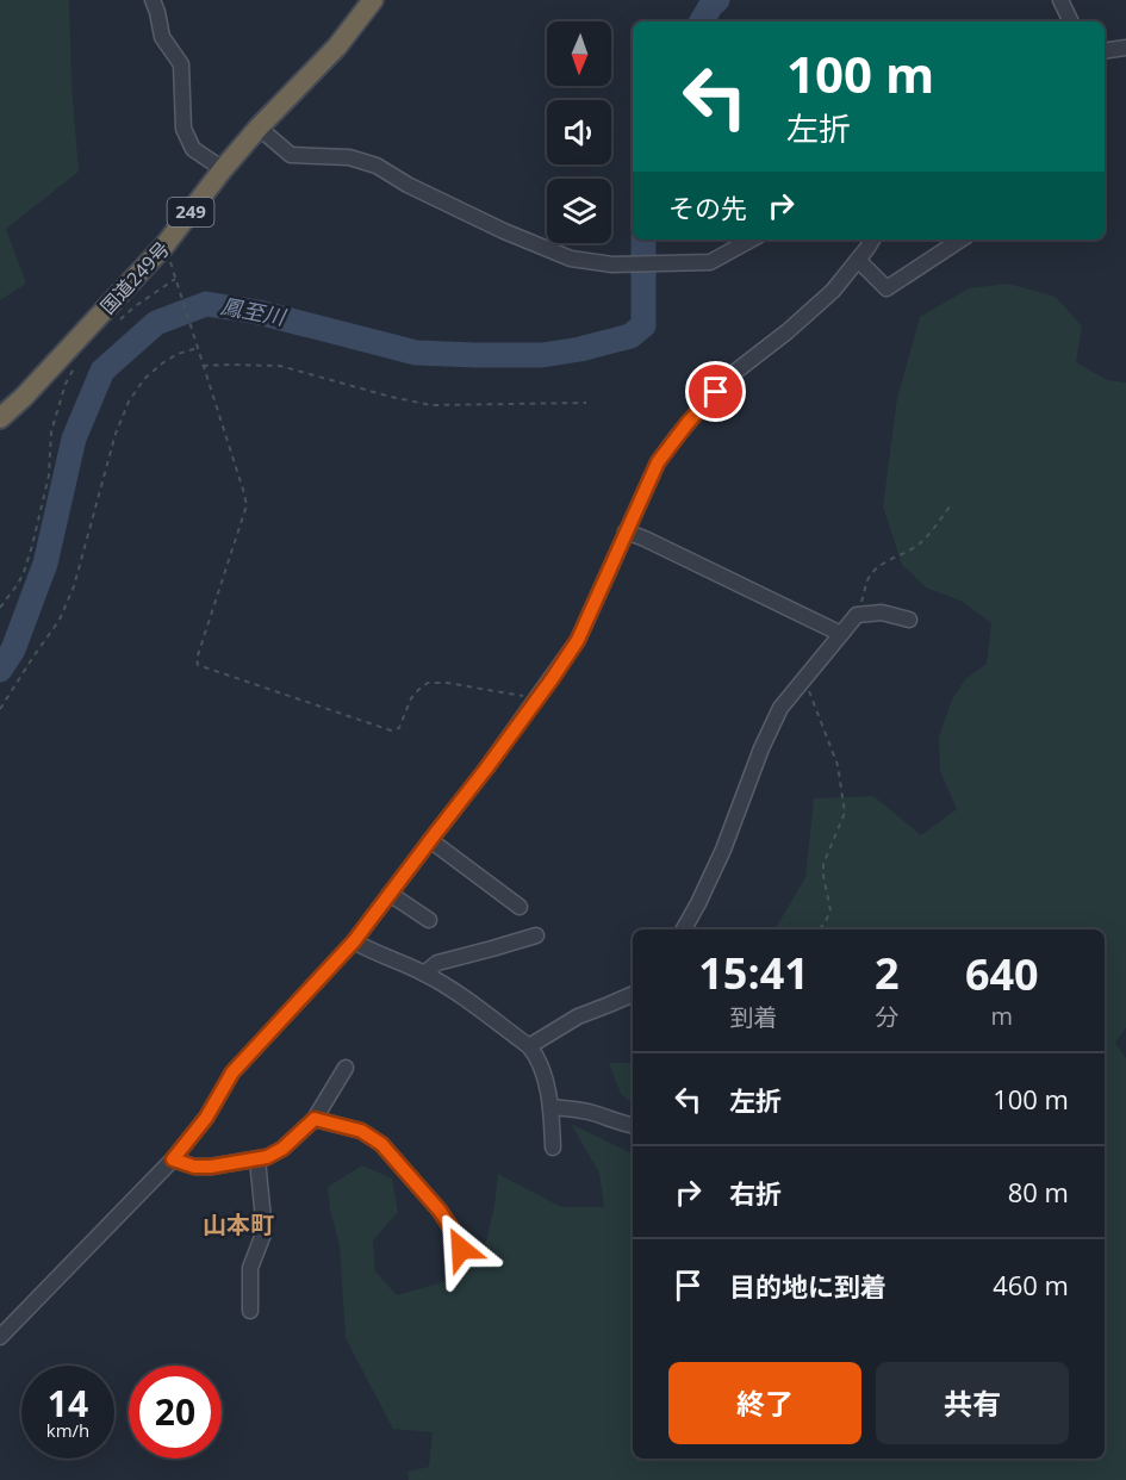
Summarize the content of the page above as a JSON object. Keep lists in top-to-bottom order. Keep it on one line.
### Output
{"streets":{"highway":["249","国道249号"]},"districts":["山本町"],"water":["鳳至川"],"north":"bottom","page":{"turn":["100 m","左折"],"then":"その先","eta":["15:41","到着","2","分","640","m"],"list":[{"name":"左折","value":"100 m"},{"name":"右折","value":"80 m"},{"name":"目的地に到着","value":"460 m"}],"buttons":["終了","共有"],"speed":"14 km/h","limit":"20"}}
